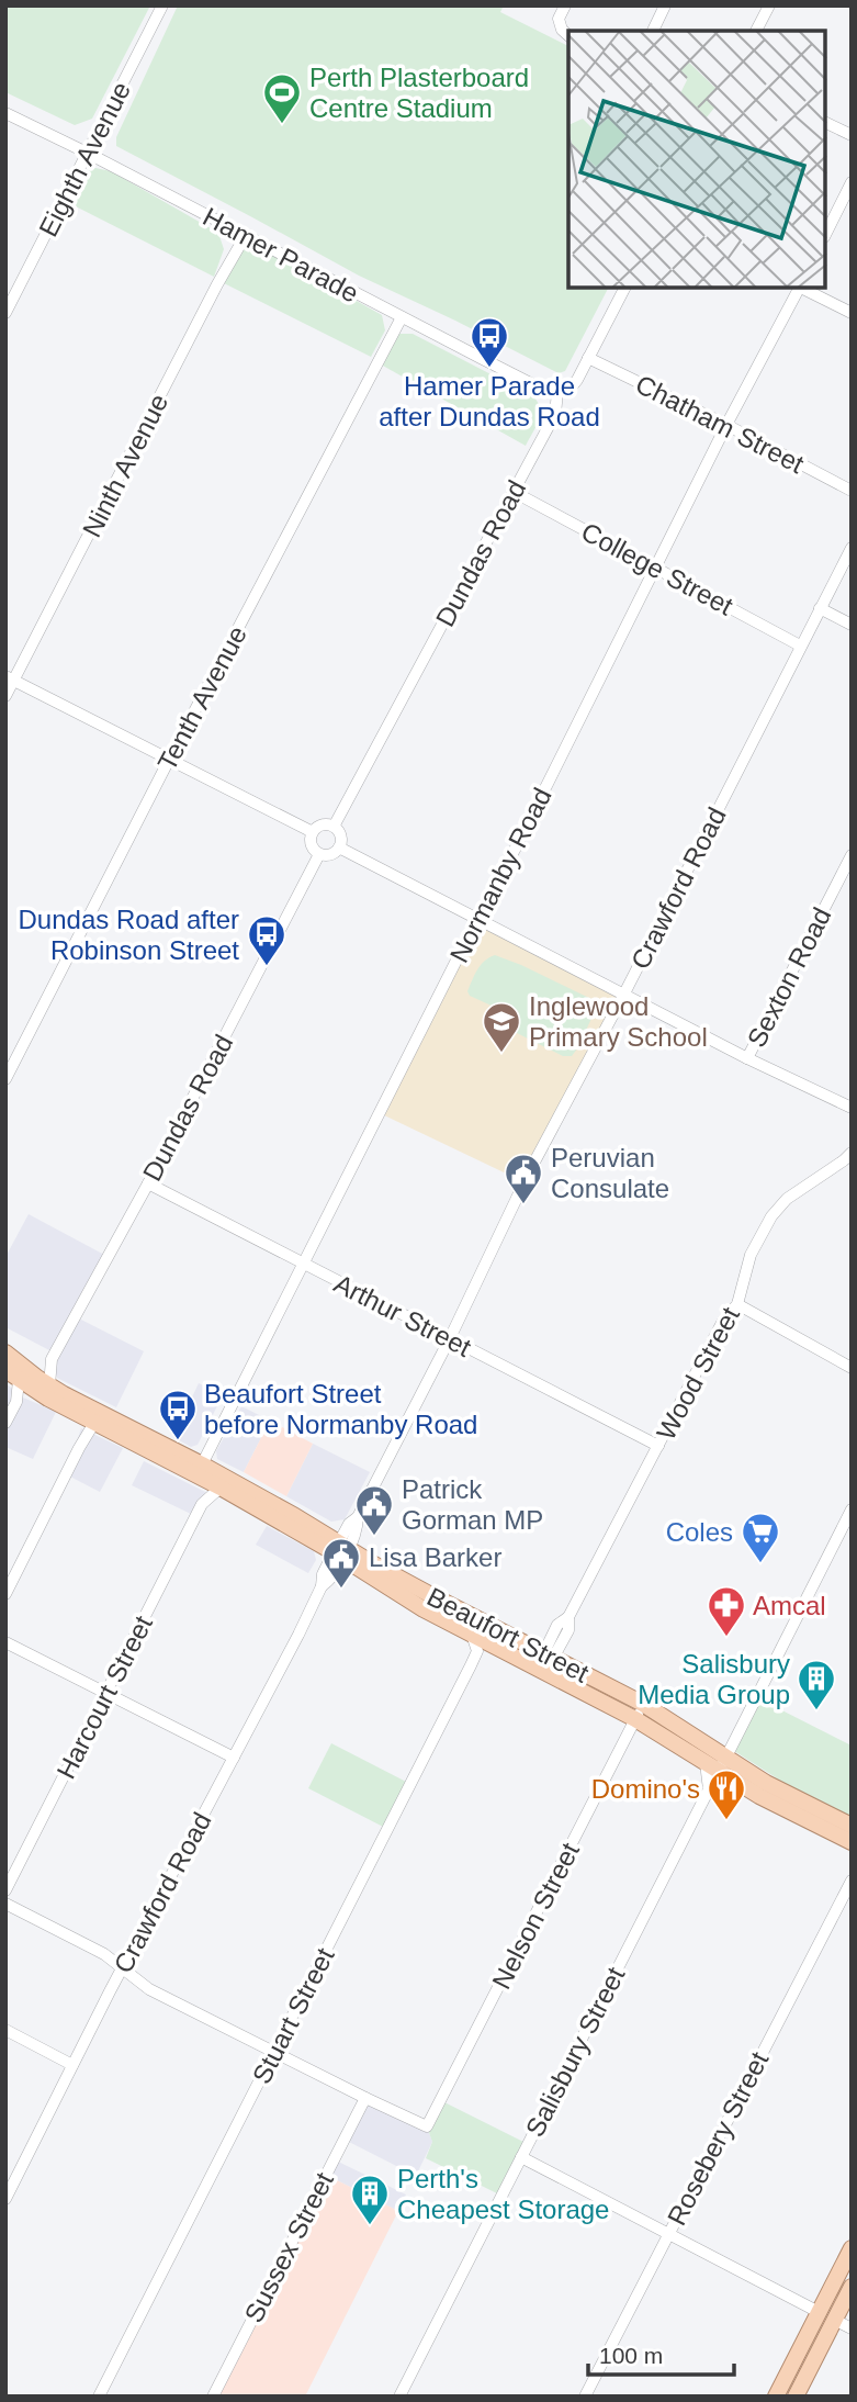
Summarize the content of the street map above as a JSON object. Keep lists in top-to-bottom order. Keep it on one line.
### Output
{"streets":{"main road":["Beaufort Street"],"street":["Eighth Avenue","Hamer Parade","Chatham Street","Ninth Avenue","Dundas Road","College Street","Tenth Avenue","Normanby Road","Crawford Road","Sexton Road","Arthur Street","Wood Street","Harcourt Street","Nelson Street","Stuart Street","Salisbury Street","Rosebery Street","Sussex Street"]},"crossings":[["Eighth Avenue","Hamer Parade"],["Hamer Parade","Ninth Avenue"],["Hamer Parade","Dundas Road"],["Hamer Parade","Tenth Avenue"],["Chatham Street","Normanby Road"],["Dundas Road","College Street"],["Dundas Road","Arthur Street"],["Dundas Road","Beaufort Street"],["College Street","Normanby Road"],["College Street","Crawford Road"],["Normanby Road","Arthur Street"],["Normanby Road","Beaufort Street"],["Normanby Road","Harcourt Street"],["Crawford Road","Arthur Street"],["Crawford Road","Beaufort Street"],["Arthur Street","Wood Street"],["Wood Street","Beaufort Street"],["Beaufort Street","Harcourt Street"],["Beaufort Street","Nelson Street"],["Beaufort Street","Stuart Street"],["Nelson Street","Sussex Street"]],"places":{"sports":["Perth Plasterboard Centre Stadium"],"bus stop":["Hamer Parade after Dundas Road","Dundas Road after Robinson Street","Beaufort Street before Normanby Road"],"school or university":["Inglewood Primary School"],"public building":["Peruvian Consulate","Patrick Gorman MP","Lisa Barker"],"supermarket":["Coles"],"pharmacy":["Amcal"],"building":["Salisbury Media Group","Perth's Cheapest Storage"],"restaurant":["Domino's"]},"scale_bar":"100 m"}
